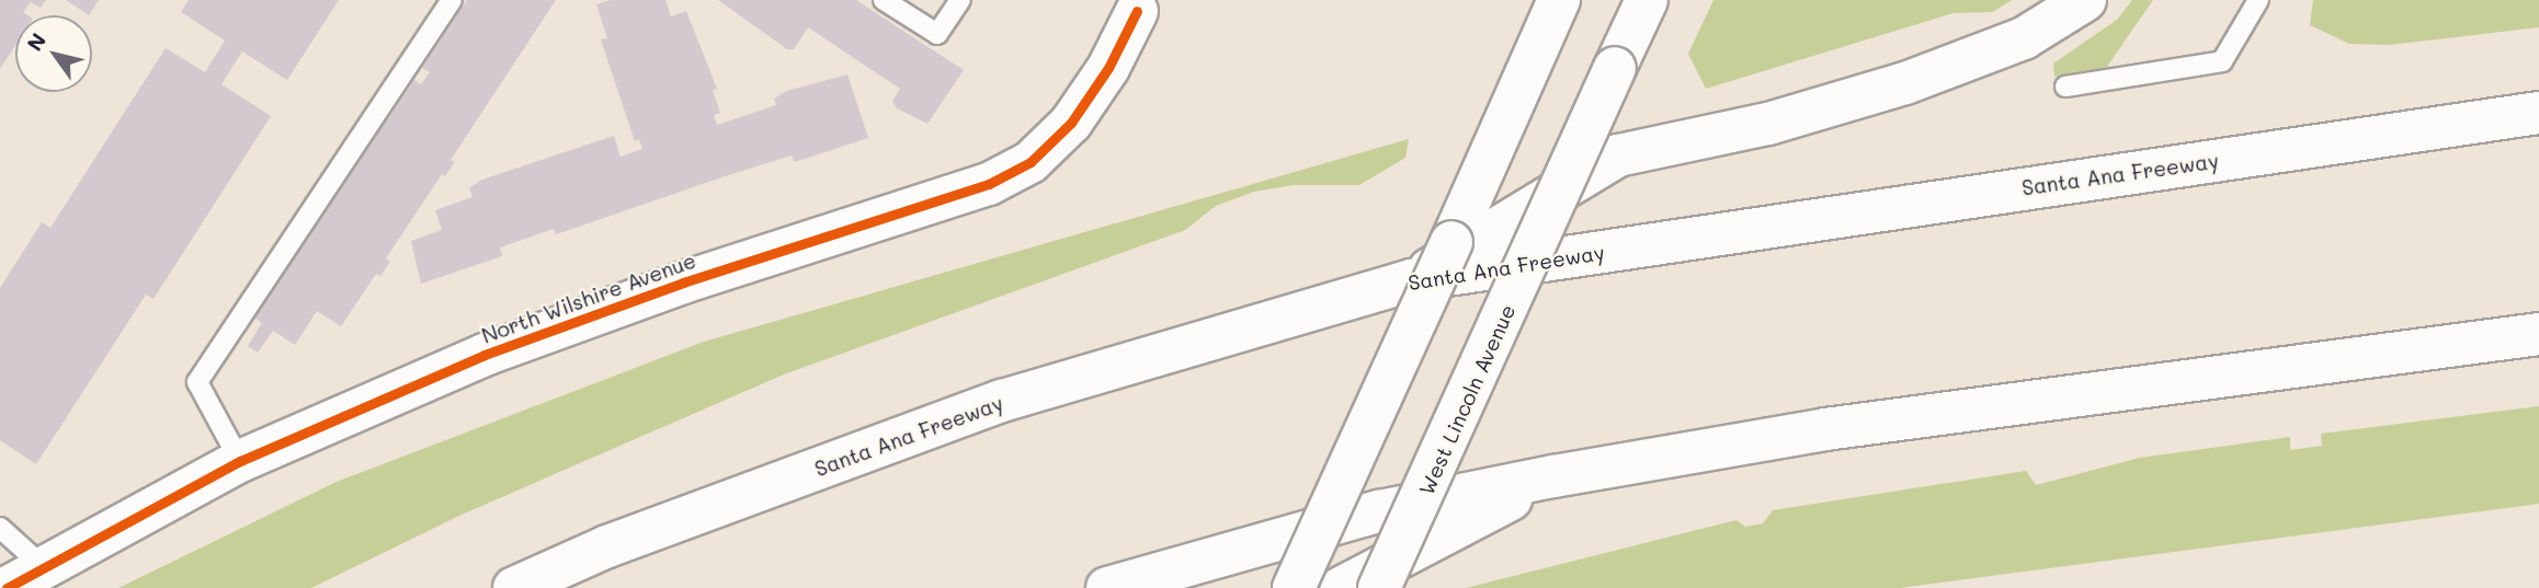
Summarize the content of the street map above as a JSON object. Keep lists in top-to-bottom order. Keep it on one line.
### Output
{"streets":{"main road":["Santa Ana Freeway","North Wilshire Avenue","West Lincoln Avenue"]},"north":"top left"}
